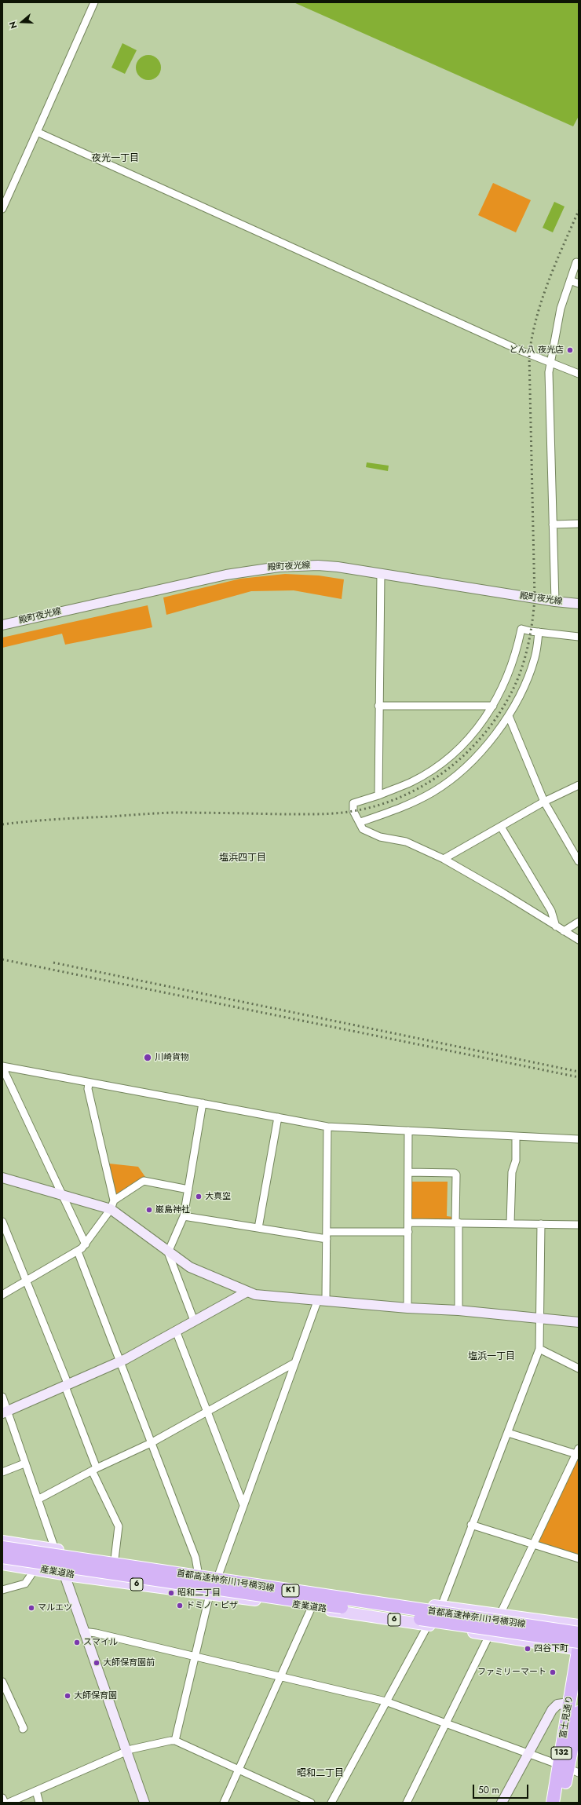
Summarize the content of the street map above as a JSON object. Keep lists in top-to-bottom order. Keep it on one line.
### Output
{"streets":{"highway":["首都高速神奈川1号横羽線","K1","富士見通り","132"],"main road":["産業道路","6"],"street":["殿町夜光線"]},"crossings":[["産業道路","首都高速神奈川1号横羽線"],["産業道路","富士見通り"],["首都高速神奈川1号横羽線","富士見通り"]],"districts":["夜光一丁目","塩浜四丁目","塩浜一丁目","昭和二丁目"],"places":["どん八 夜光店","川崎貨物","大真空","巌島神社","昭和二丁目","ドミノ・ピザ","マルエツ","スマイル","四谷下町","大師保育園前","ファミリーマート","大師保育園"],"scale_bar":"50 m","north":"left"}
